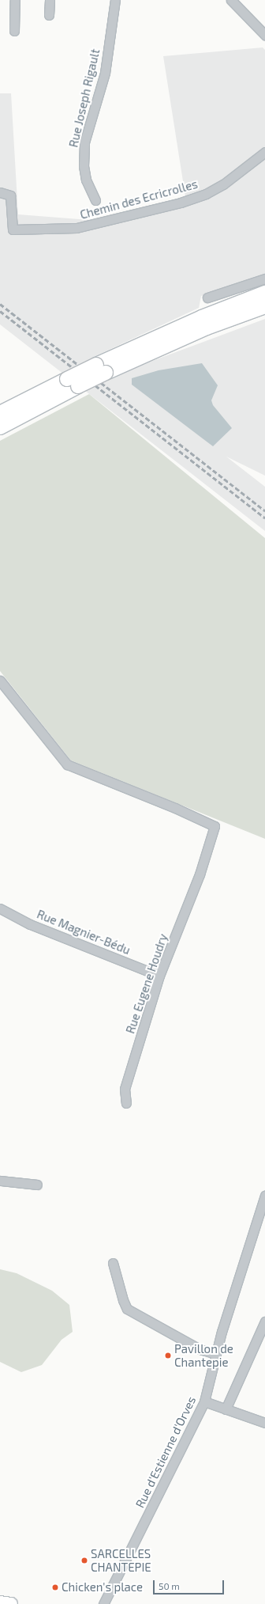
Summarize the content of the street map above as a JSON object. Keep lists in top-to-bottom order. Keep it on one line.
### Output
{"streets":{"street":["Rue Joseph Rigault","Chemin des Ecricrolles","Rue Magnier-Bédu","Rue Eugene Houdry","Rue d'Estienne d'Orves"]},"crossings":[["Rue Magnier-Bédu","Rue Eugene Houdry"]],"places":["Pavillon de Chantepie","SARCELLES CHANTEPIE","Chicken's place"],"scale_bar":"50 m"}
